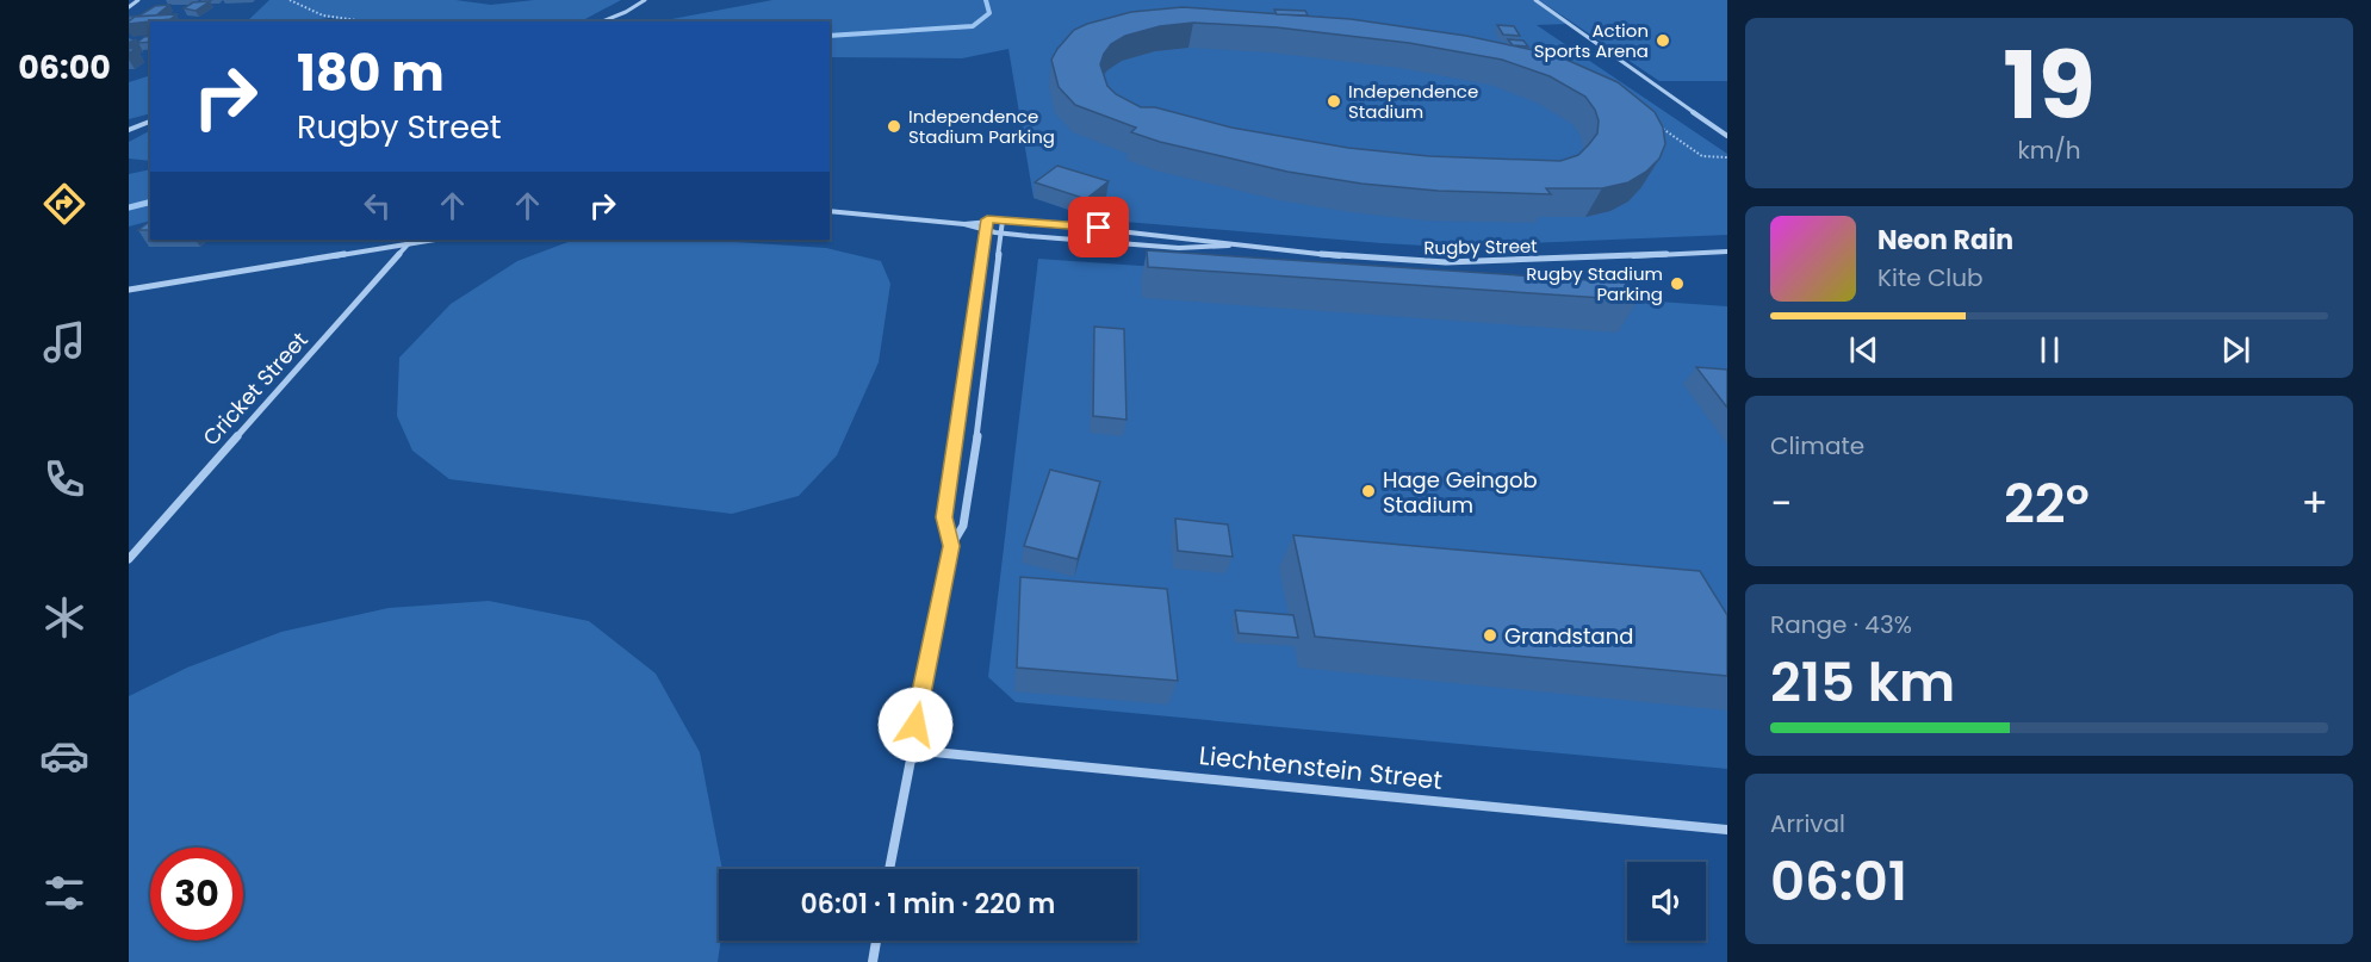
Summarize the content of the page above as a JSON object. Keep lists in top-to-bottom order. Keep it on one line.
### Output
{"streets":{"street":["Rugby Street","Cricket Street","Liechtenstein Street"]},"places":["Action Sports Arena","Independence Stadium","Independence Stadium Parking","Rugby Stadium Parking","Hage Geingob Stadium","Grandstand"],"page":{"tabs":"06:00","tile":[["19","km/h"],"Climate",["Range · 43%","215 km"],["Arrival","06:01"]],"turn":["180 m","Rugby Street"],"song":["Neon Rain","Kite Club"],"heat":["−","22°","+"],"limit":"30","trip":"06:01 · 1 min · 220 m"}}
